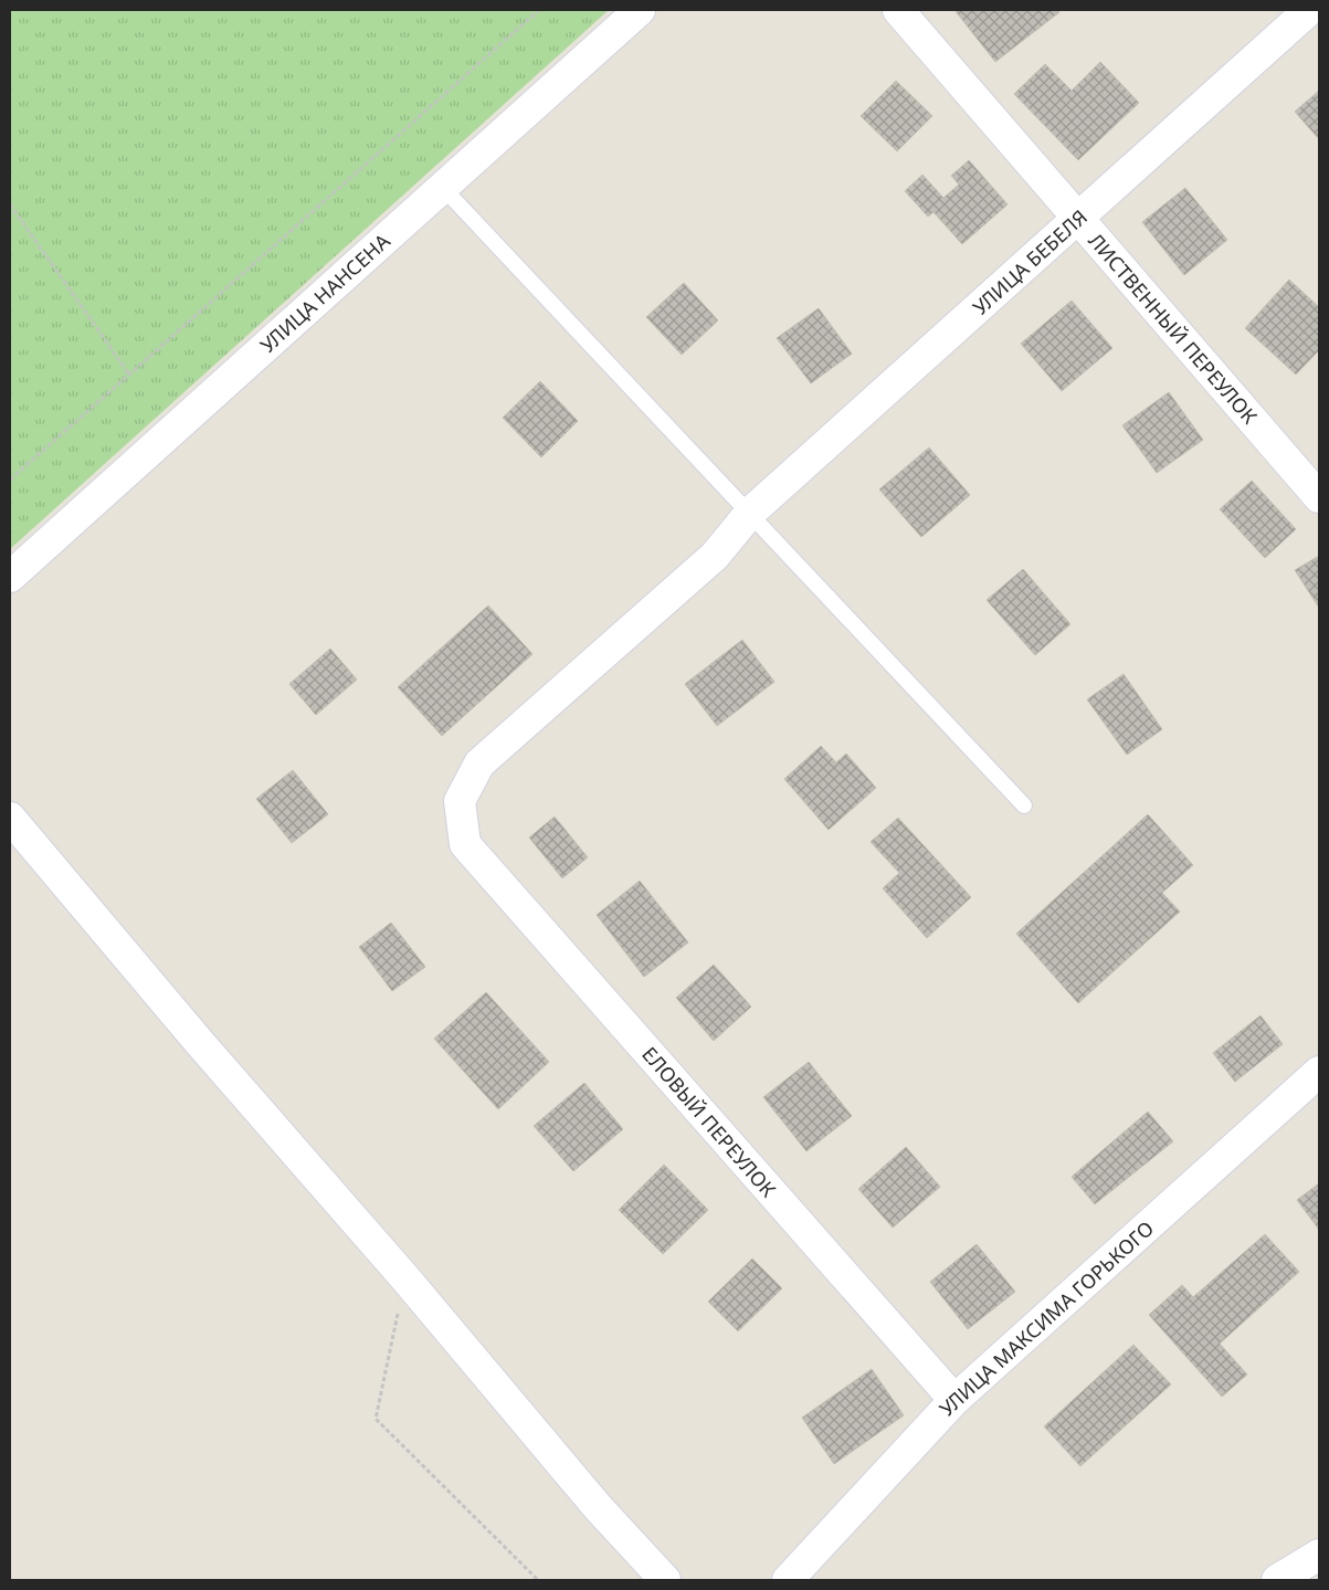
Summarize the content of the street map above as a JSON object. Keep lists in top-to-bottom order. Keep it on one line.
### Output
{"streets":{"street":["УЛИЦА БЕБЕЛЯ","УЛИЦА НАНСЕНА","ЛИСТВЕННЫЙ ПЕРЕУЛОК","ЕЛОВЫЙ ПЕРЕУЛОК","УЛИЦА МАКСИМА ГОРЬКОГО"]},"crossings":[["УЛИЦА БЕБЕЛЯ","ЛИСТВЕННЫЙ ПЕРЕУЛОК"],["УЛИЦА БЕБЕЛЯ","ЕЛОВЫЙ ПЕРЕУЛОК"],["ЕЛОВЫЙ ПЕРЕУЛОК","УЛИЦА МАКСИМА ГОРЬКОГО"]]}
